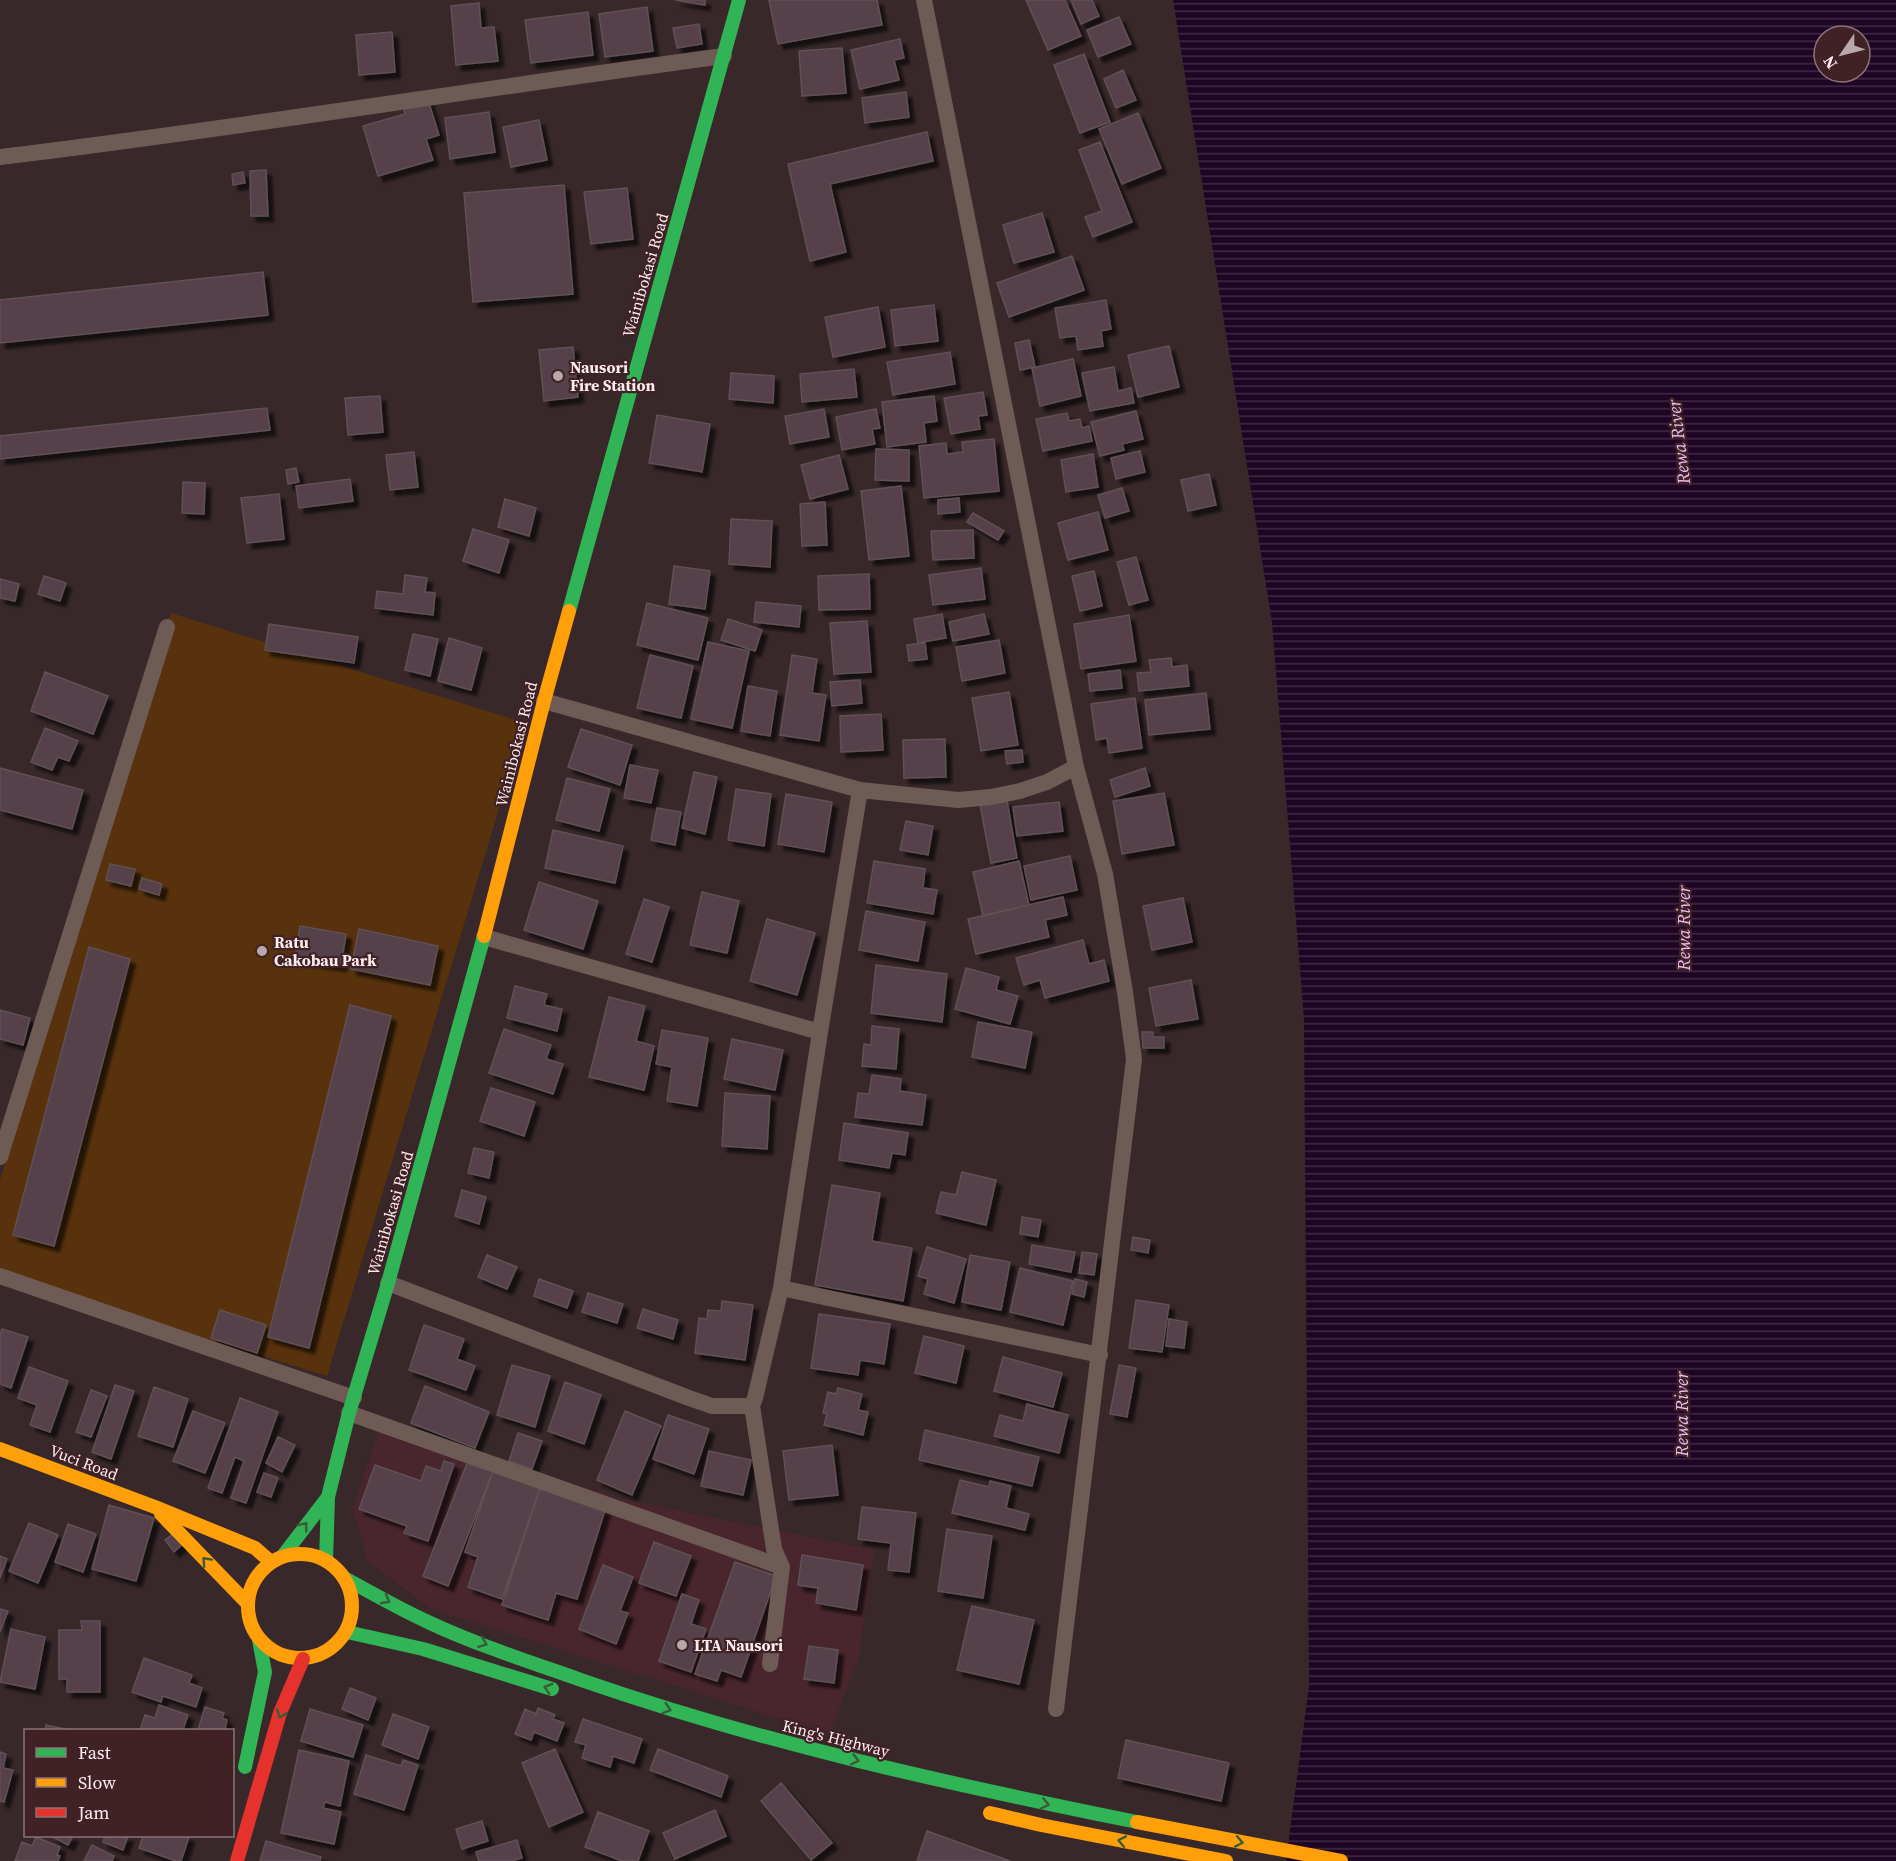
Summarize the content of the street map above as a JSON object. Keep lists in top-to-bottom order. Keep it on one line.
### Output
{"streets":{"main road":["Wainibokasi Road","Vuci Road","King's Highway"]},"crossings":[["Wainibokasi Road","Vuci Road"],["Wainibokasi Road","King's Highway"],["Vuci Road","King's Highway"]],"water":["Rewa River"],"places":["Nausori Fire Station","Ratu Cakobau Park","LTA Nausori"],"legend":["Fast","Slow","Jam"],"north":"bottom left"}
